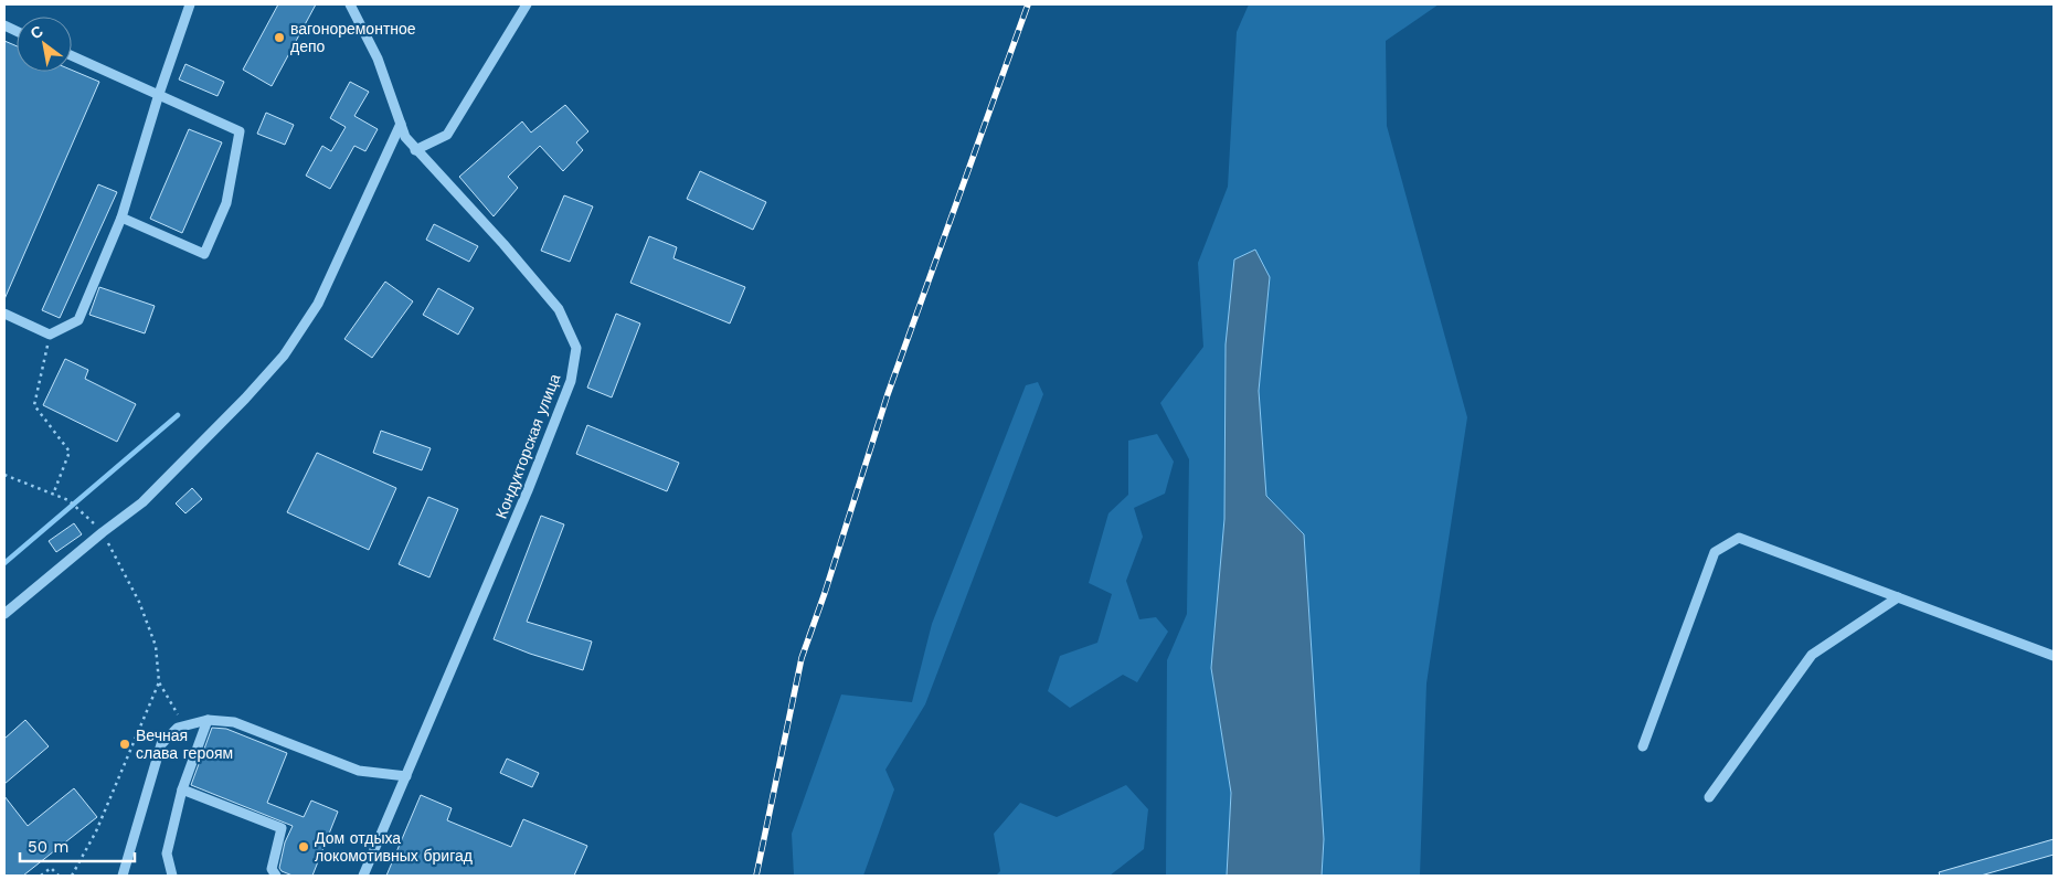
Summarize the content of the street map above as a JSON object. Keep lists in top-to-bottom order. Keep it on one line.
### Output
{"streets":{"lane":["Кондукторская улица"]},"places":["вагоноремонтное депо","Вечная слава героям","Дом отдыха локомотивных бригад"],"scale_bar":"50 m","north":"top left"}
